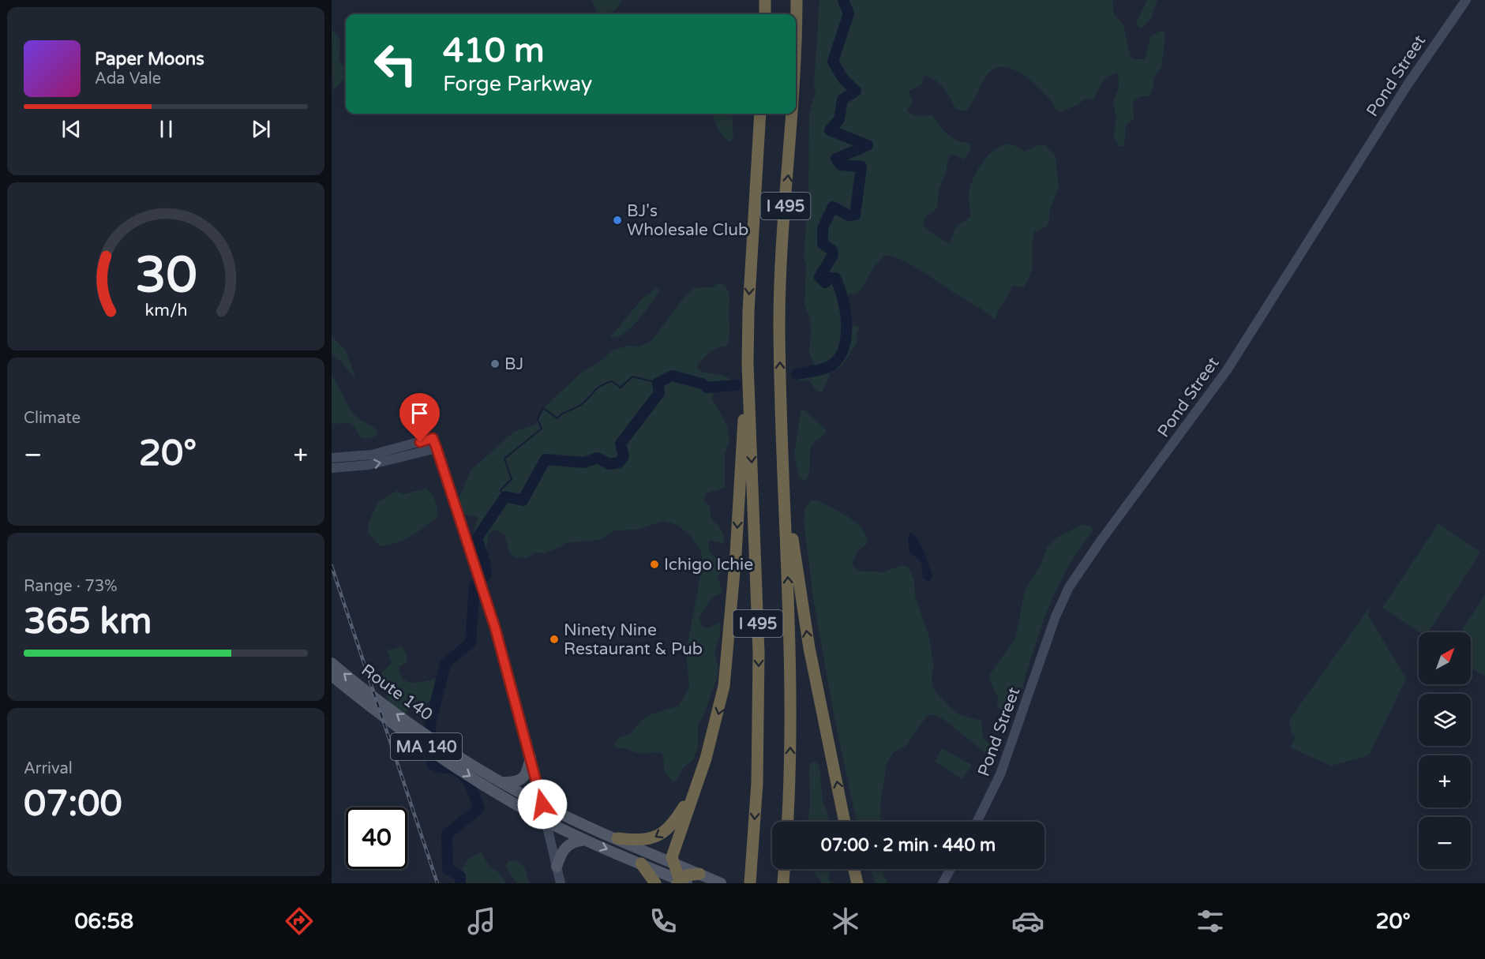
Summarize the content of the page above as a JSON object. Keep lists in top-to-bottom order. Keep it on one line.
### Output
{"streets":{"highway":["I 495"],"main road":["Pond Street","Route 140","MA 140"]},"crossings":[["Route 140","MA 140"]],"places":["BJ's Wholesale Club","BJ","Ichigo Ichie","Ninety Nine Restaurant & Pub"],"north":"top right","page":{"turn":["410 m","Forge Parkway"],"song":["Paper Moons","Ada Vale"],"tile":["Climate",["Range · 73%","365 km"],["Arrival","07:00"]],"heat":["−","20°","+"],"map_buttons":["+","−"],"limit":"40","trip":"07:00 · 2 min · 440 m","tabs":["06:58","20°"],"gauge":["30","km/h"]}}
